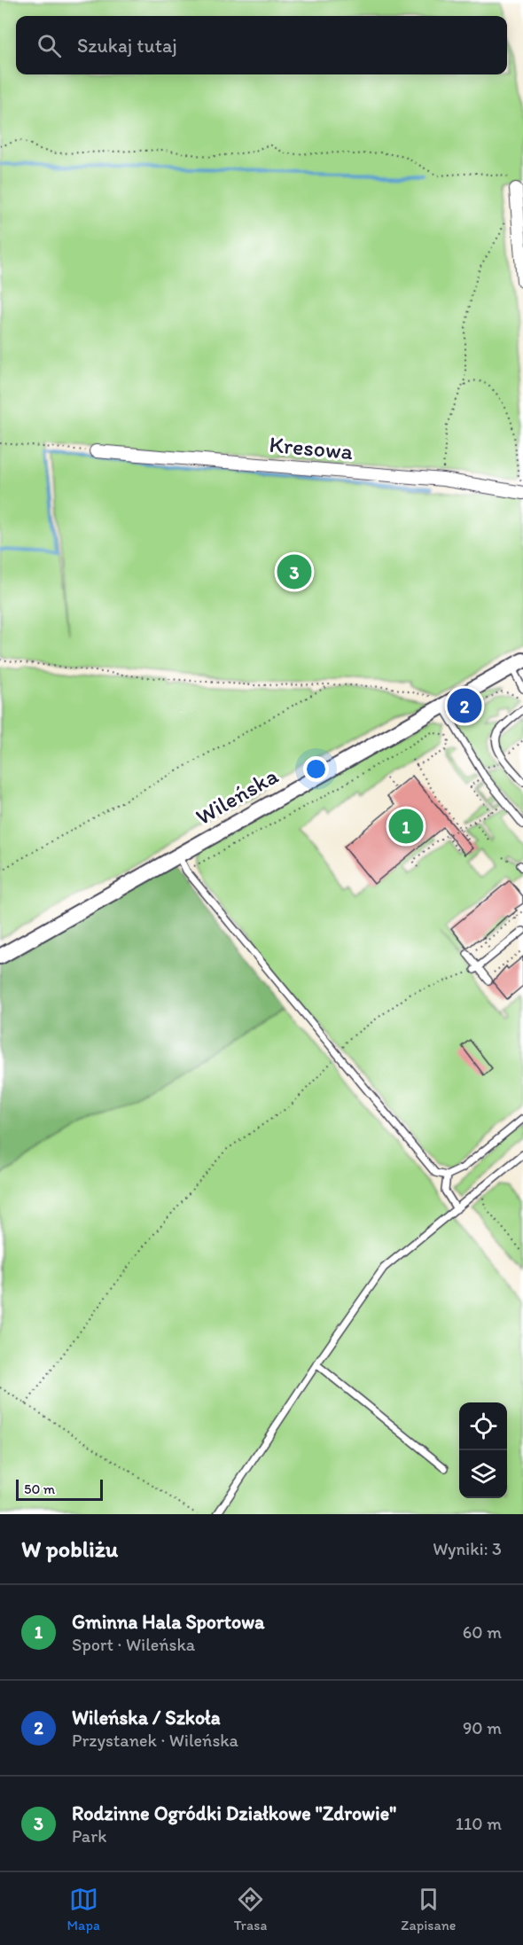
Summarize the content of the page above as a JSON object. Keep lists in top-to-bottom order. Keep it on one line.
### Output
{"streets":{"street":["Kresowa","Wileńska"]},"scale_bar":"50 m","page":{"search":"Szukaj tutaj","pins":["3","2","1"],"scale":"50 m","heading":["W pobliżu","Wyniki: 3"],"list":[{"mark":"1","name":"Gminna Hala Sportowa","note":"Sport · Wileńska","value":"60 m"},{"mark":"2","name":"Wileńska / Szkoła","note":"Przystanek · Wileńska","value":"90 m"},{"mark":"3","name":"Rodzinne Ogródki Działkowe \"Zdrowie\"","note":"Park","value":"110 m"}],"nav":["Mapa","Trasa","Zapisane"]}}
